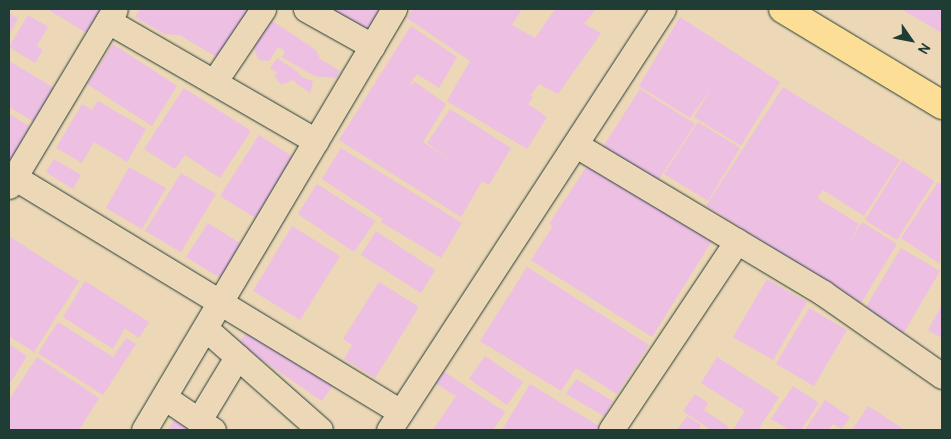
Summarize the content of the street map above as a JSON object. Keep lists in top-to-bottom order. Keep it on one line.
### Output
{"north":"bottom right"}
